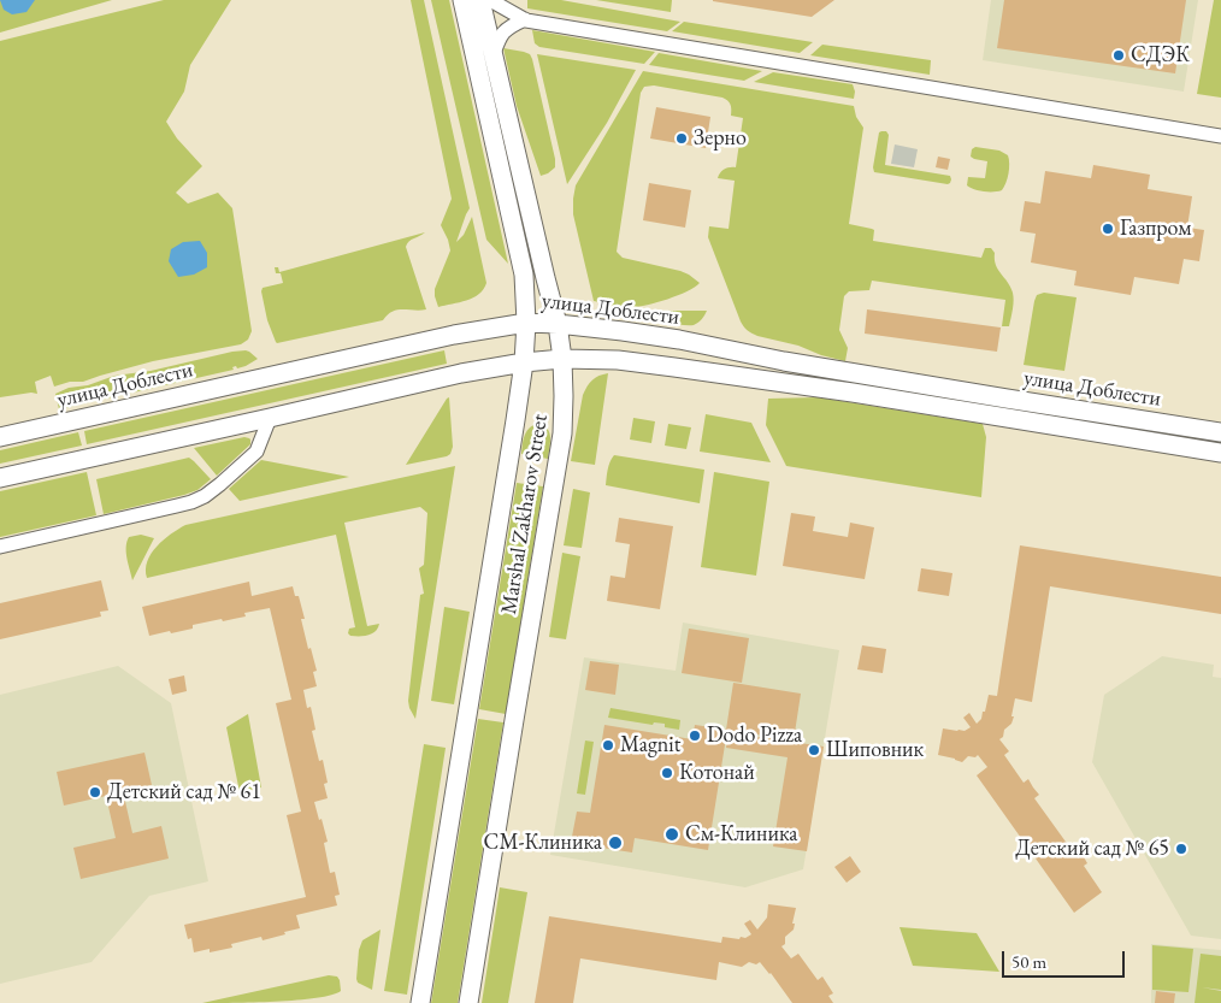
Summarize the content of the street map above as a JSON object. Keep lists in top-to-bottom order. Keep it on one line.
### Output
{"streets":{"main road":["улица Доблести","Marshal Zakharov Street"]},"crossings":[["улица Доблести","Marshal Zakharov Street"]],"places":["СДЭК","Зерно","Газпром","Dodo Pizza","Magnit","Шиповник","Котонай","Детский сад № 61","См-Клиника","СМ-Клиника","Детский сад № 65"],"scale_bar":"50 m"}
